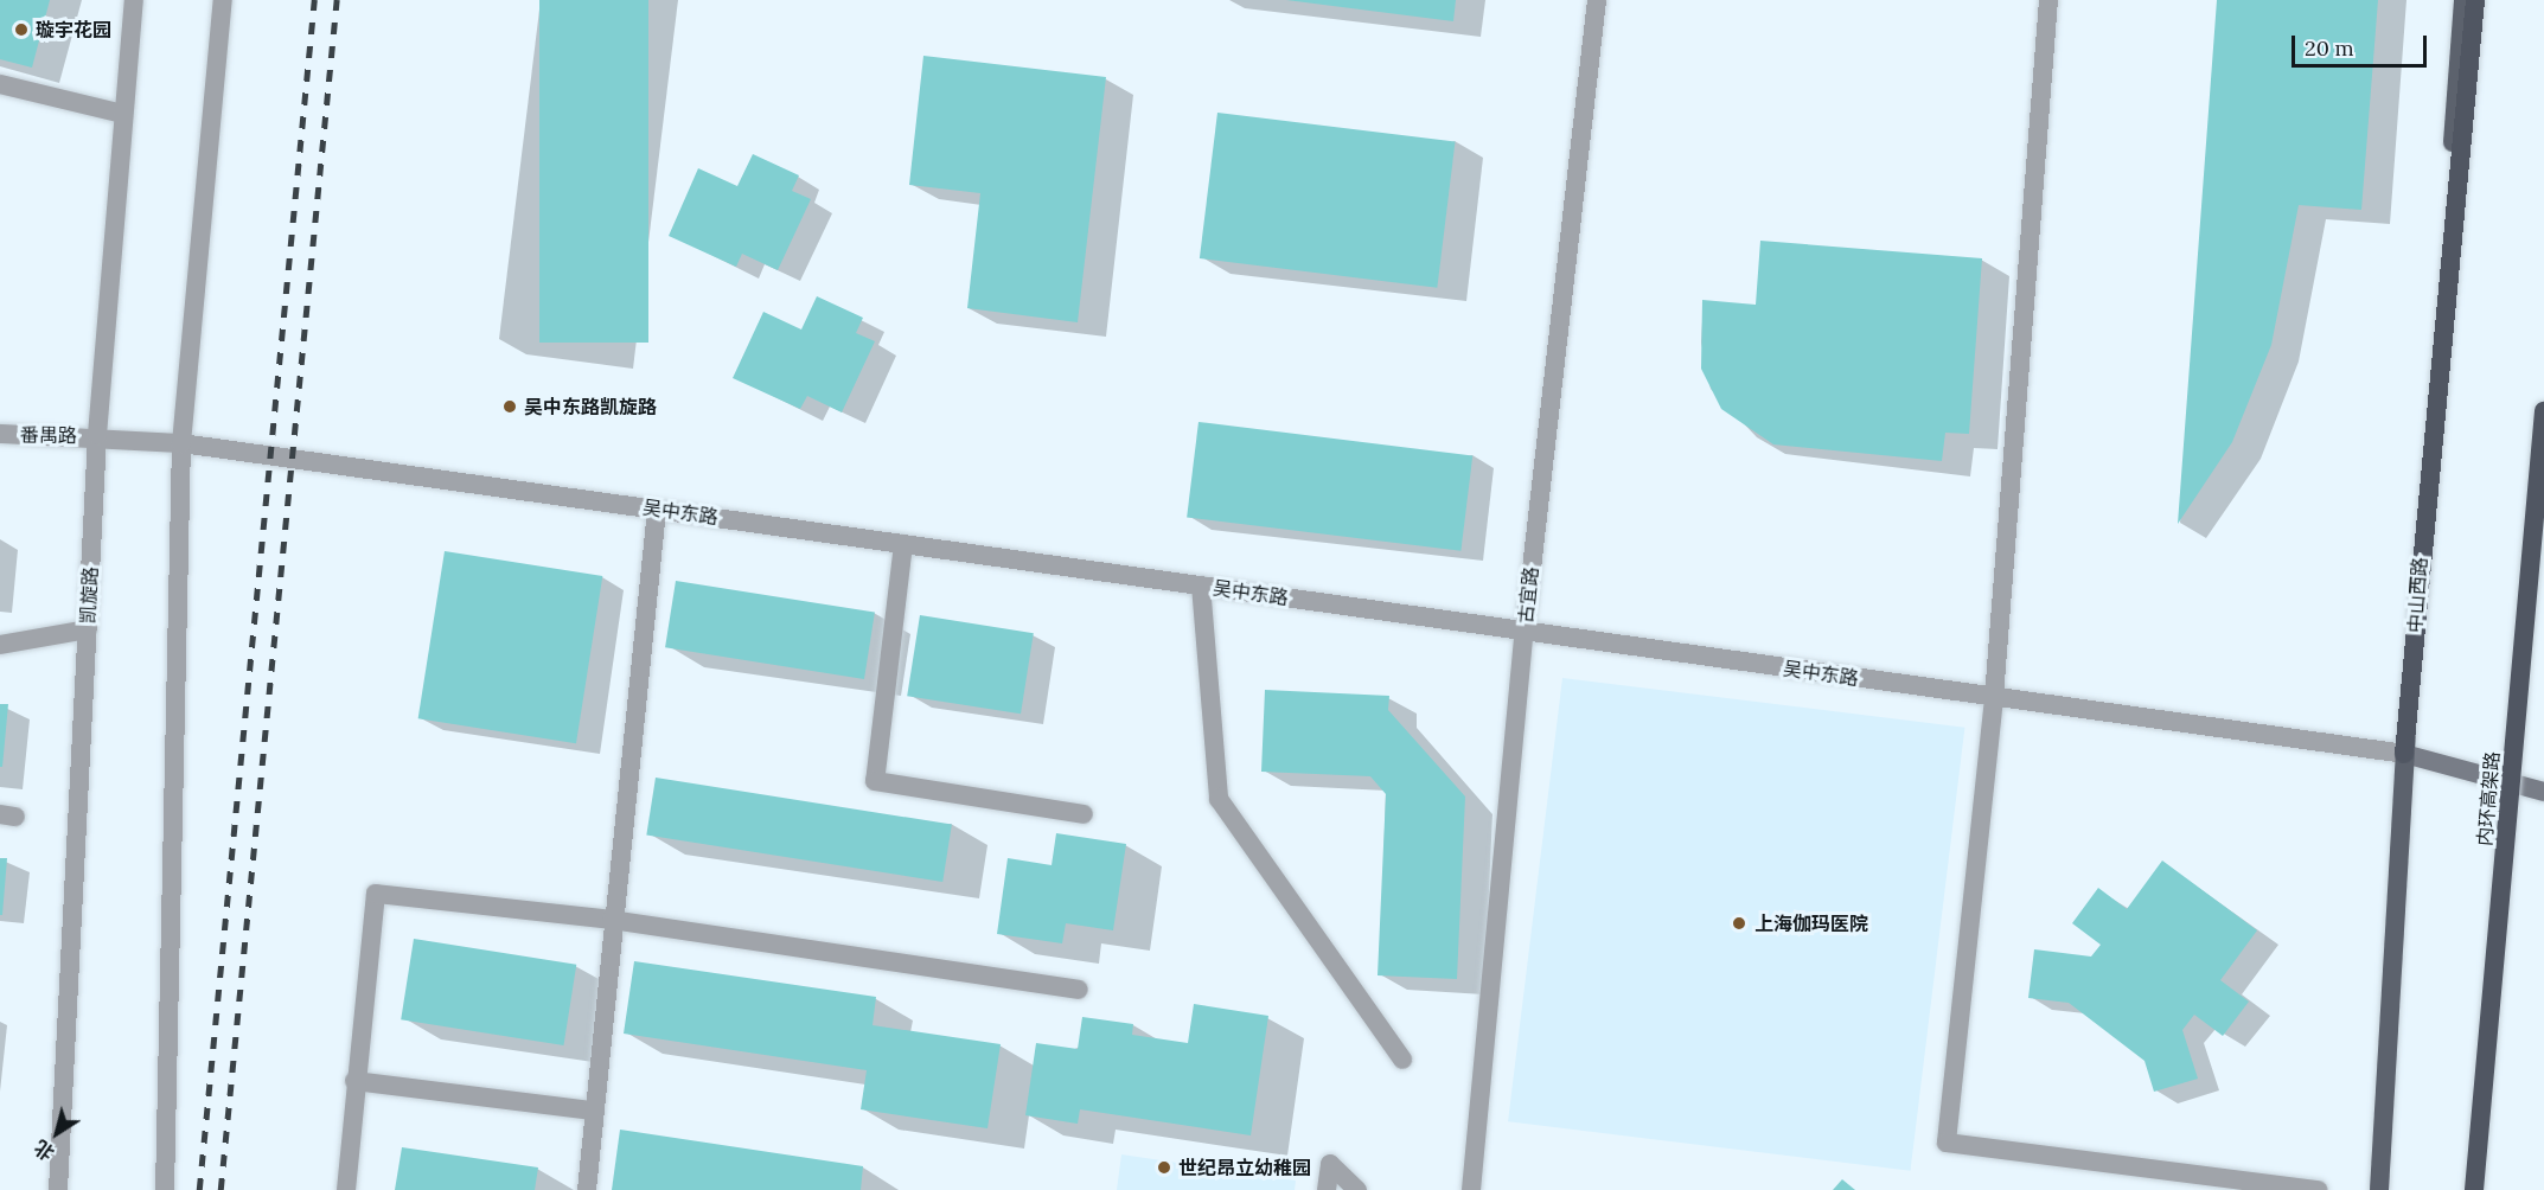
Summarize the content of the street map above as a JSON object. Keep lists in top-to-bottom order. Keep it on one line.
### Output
{"streets":{"highway":["内环高架路"],"main road":["中山西路"],"street":["番禺路","吴中东路","凯旋路","古宜路"]},"crossings":[["番禺路","吴中东路"],["番禺路","凯旋路"],["吴中东路","凯旋路"],["吴中东路","古宜路"],["吴中东路","中山西路"]],"places":["璇宇花园","吴中东路凯旋路","上海伽玛医院","世纪昂立幼稚园"],"scale_bar":"20 m","north":"bottom left"}
